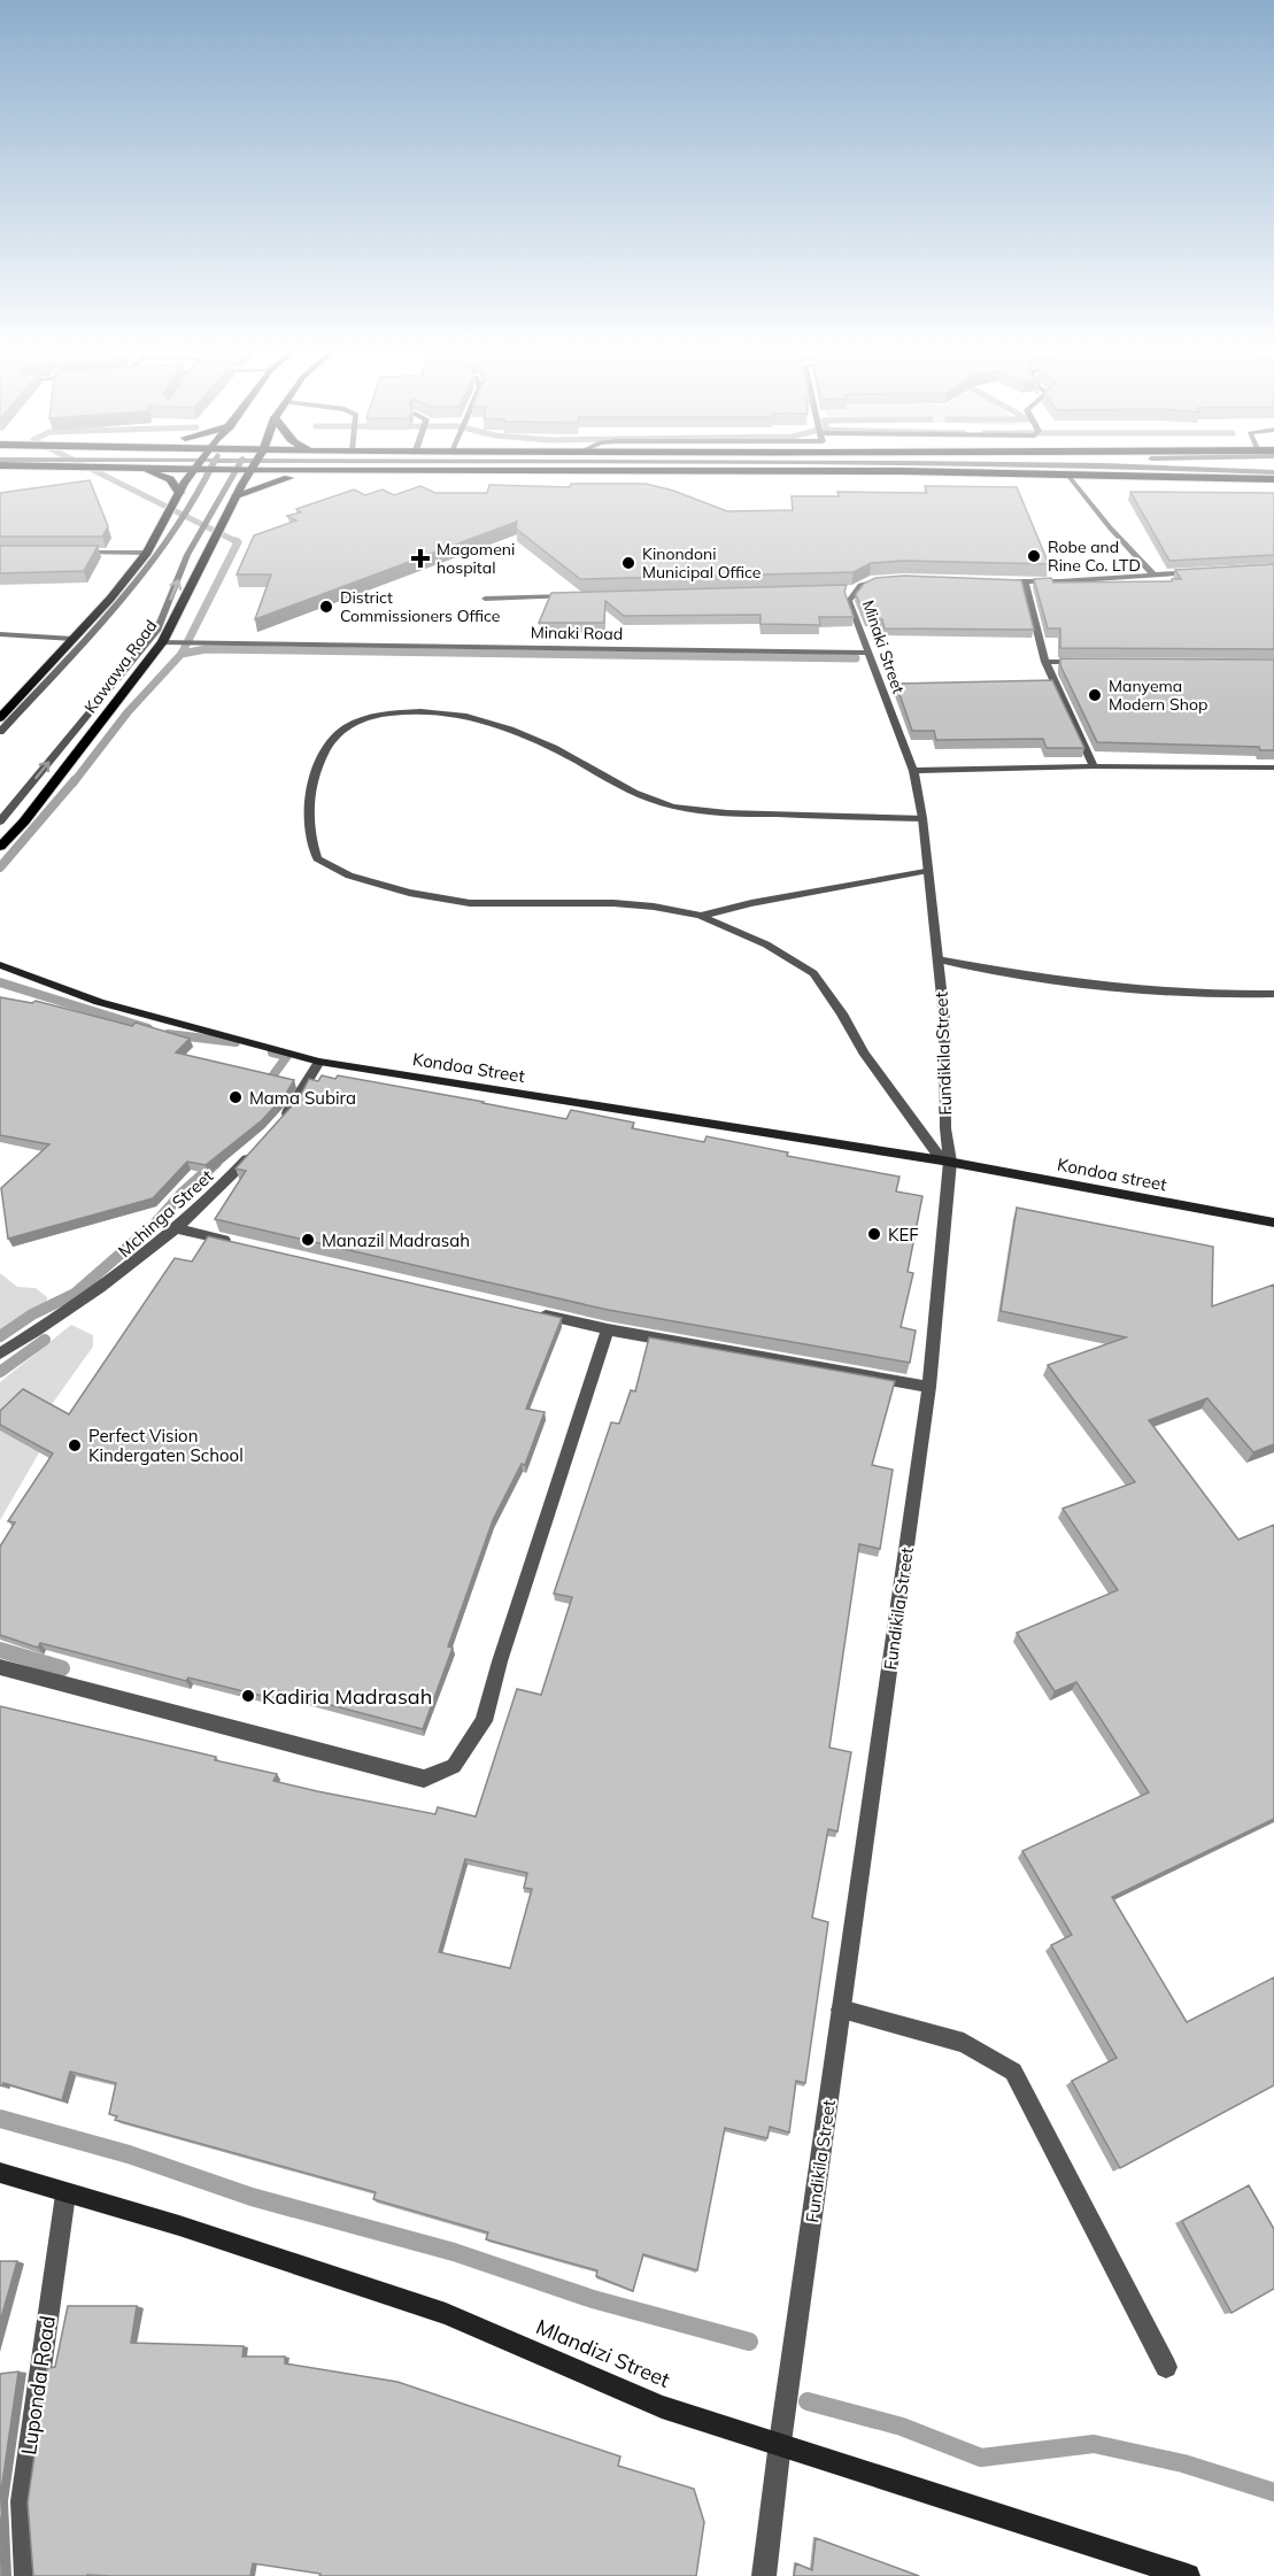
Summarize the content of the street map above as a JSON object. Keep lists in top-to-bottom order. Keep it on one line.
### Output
{"streets":{"main road":["Kawawa Road"],"street":["Minaki Road","Minaki Street","Fundikila Street","Kondoa Street","Kondoa street","Mchinga Street","Mlandizi Street","Luponda Road"]},"crossings":[["Minaki Road","Minaki Street"],["Minaki Road","Kawawa Road"],["Minaki Street","Fundikila Street"],["Fundikila Street","Kondoa Street"],["Fundikila Street","Kondoa street"],["Fundikila Street","Mlandizi Street"],["Kondoa Street","Kondoa street"],["Mlandizi Street","Luponda Road"]],"places":{"other":["Robe and Rine Co. LTD","Kinondoni Municipal Office","District Commissioners Office","Manyema Modern Shop","Mama Subira","KEF","Manazil Madrasah","Perfect Vision Kindergaten School","Kadiria Madrasah"],"health":["Magomeni hospital"]}}
